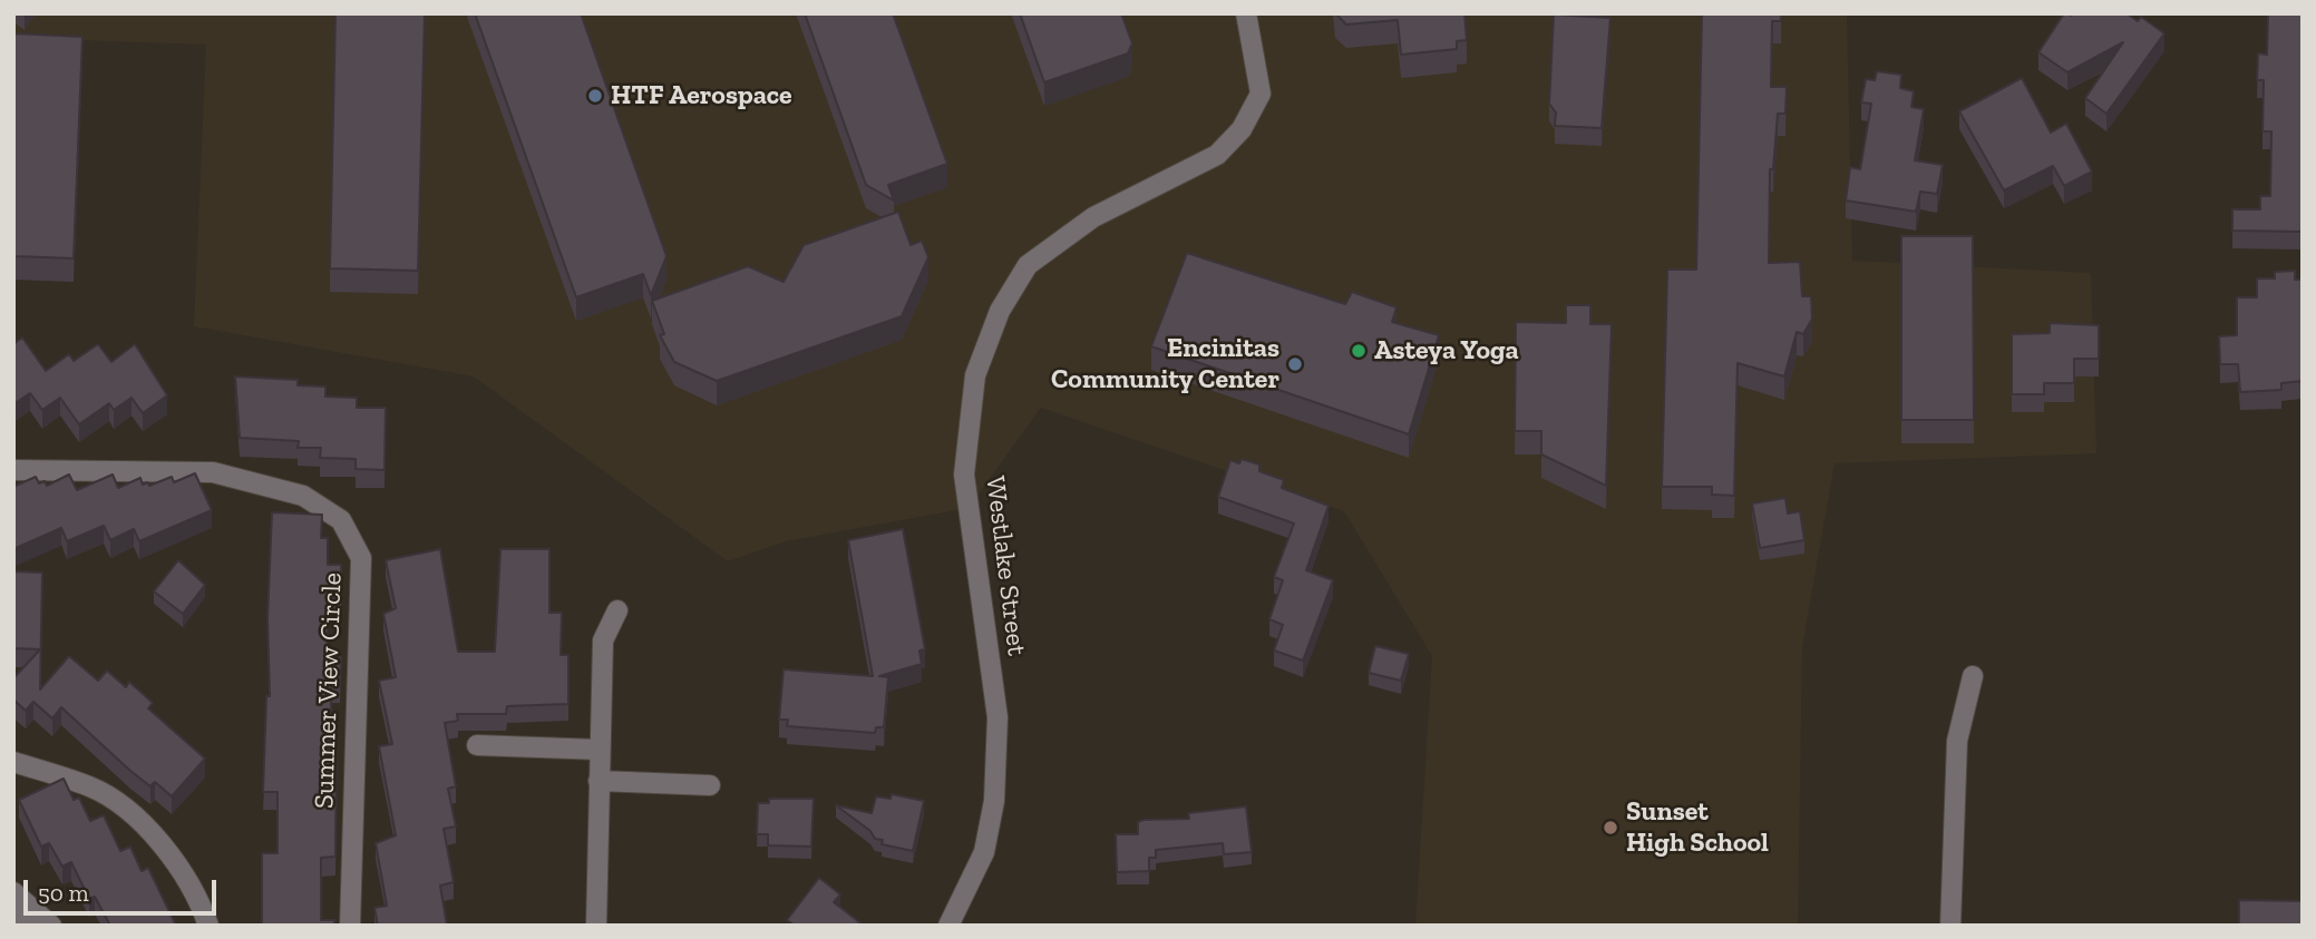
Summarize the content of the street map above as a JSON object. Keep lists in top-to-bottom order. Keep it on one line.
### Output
{"streets":{"street":["Westlake Street","Summer View Circle"]},"places":["HTF Aerospace","Asteya Yoga","Encinitas Community Center","Sunset High School"],"scale_bar":"50 m"}
